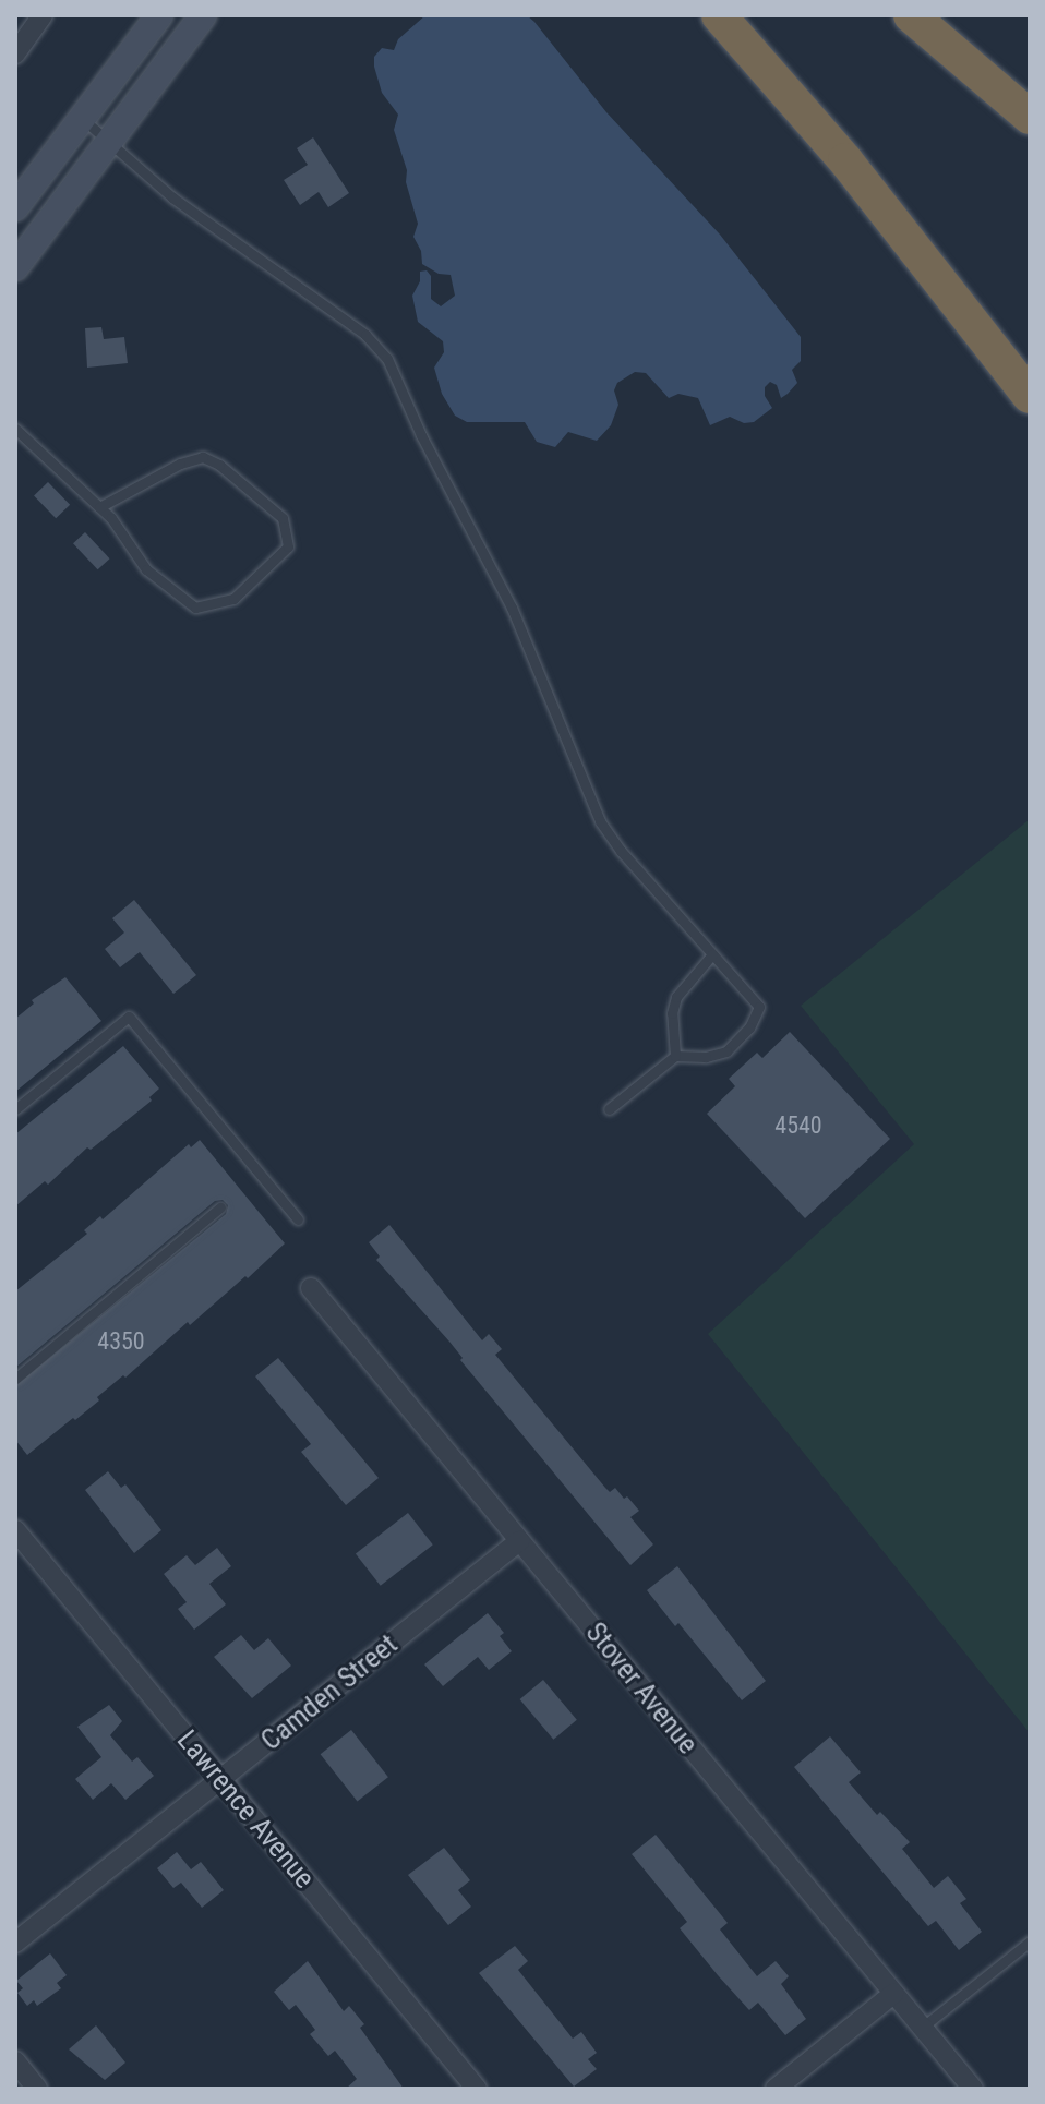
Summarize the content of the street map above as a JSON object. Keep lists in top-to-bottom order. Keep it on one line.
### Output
{"streets":{"street":["Stover Avenue","Camden Street","Lawrence Avenue"]},"crossings":[["Stover Avenue","Camden Street"],["Camden Street","Lawrence Avenue"]],"house_numbers":["4540","4350"]}
